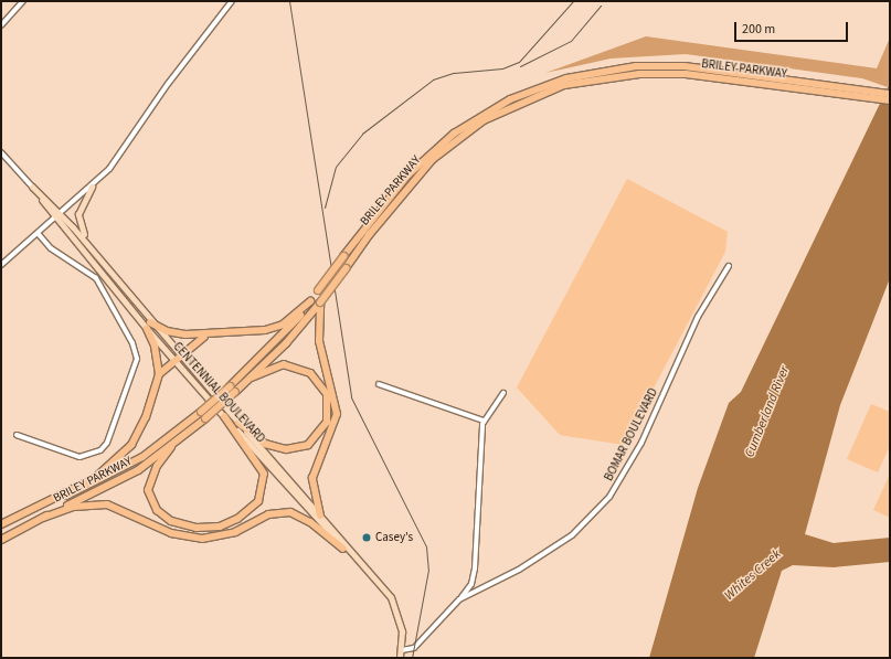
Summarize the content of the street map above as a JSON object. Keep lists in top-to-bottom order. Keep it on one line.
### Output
{"streets":{"highway":["BRILEY PARKWAY"],"main road":["CENTENNIAL BOULEVARD"],"street":["BOMAR BOULEVARD"]},"crossings":[["CENTENNIAL BOULEVARD","BOMAR BOULEVARD"]],"water":["Cumberland River","Whites Creek"],"places":["Casey's"],"scale_bar":"200 m"}
